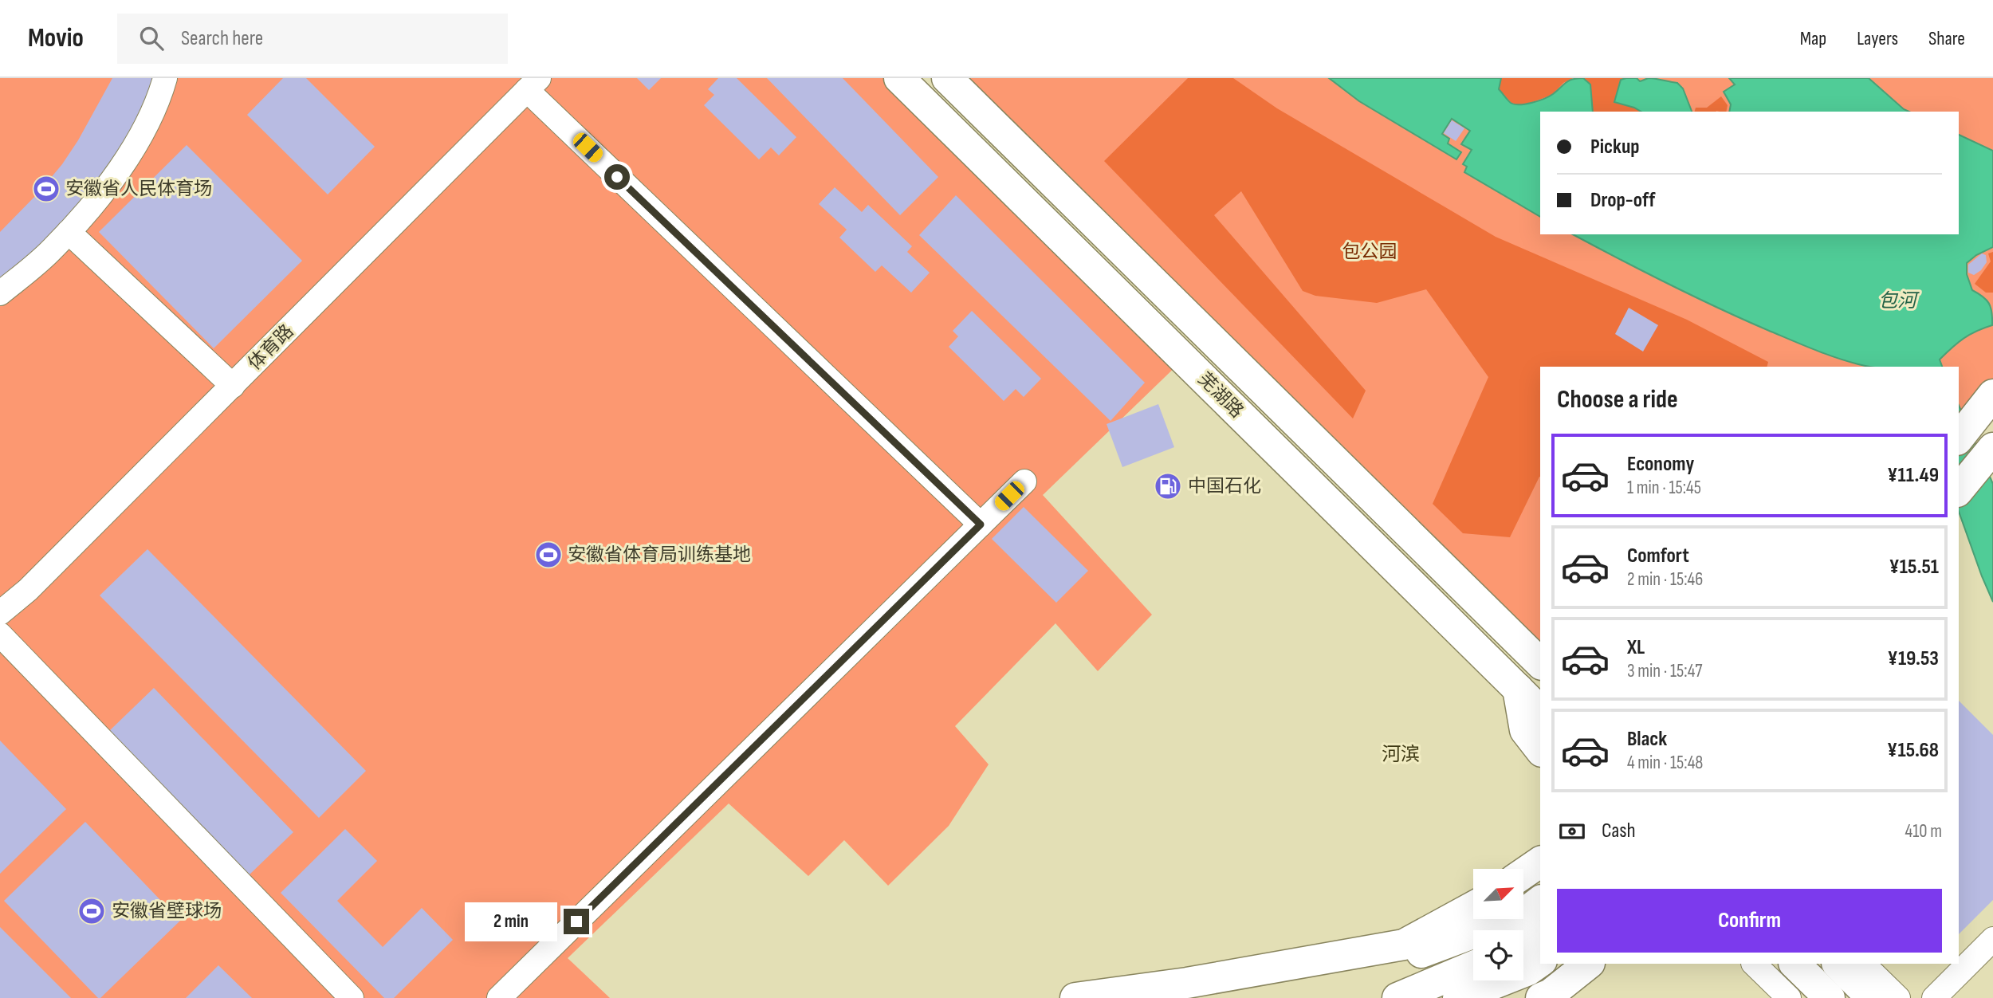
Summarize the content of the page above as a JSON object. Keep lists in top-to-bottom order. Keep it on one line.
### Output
{"streets":{"main road":["芜湖路"],"street":["体育路"]},"districts":["河滨"],"water":["包河"],"parks":["包公园"],"places":{"sports":["安徽省人民体育场","安徽省体育局训练基地","安徽省壁球场"],"fuel station":["中国石化"]},"north":"top right","page":{"header":"Movio","search":"Search here","nav":["Map","Layers","Share"],"banner":["Pickup","Drop-off"],"heading":"Choose a ride","list":[{"name":"Economy","note":"1 min · 15:45","value":"¥11.49"},{"name":"Comfort","note":"2 min · 15:46","value":"¥15.51"},{"name":"XL","note":"3 min · 15:47","value":"¥19.53"},{"name":"Black","note":"4 min · 15:48","value":"¥15.68"}],"pay":["Cash","410 m"],"buttons":"Confirm","bubble":"2 min"}}
